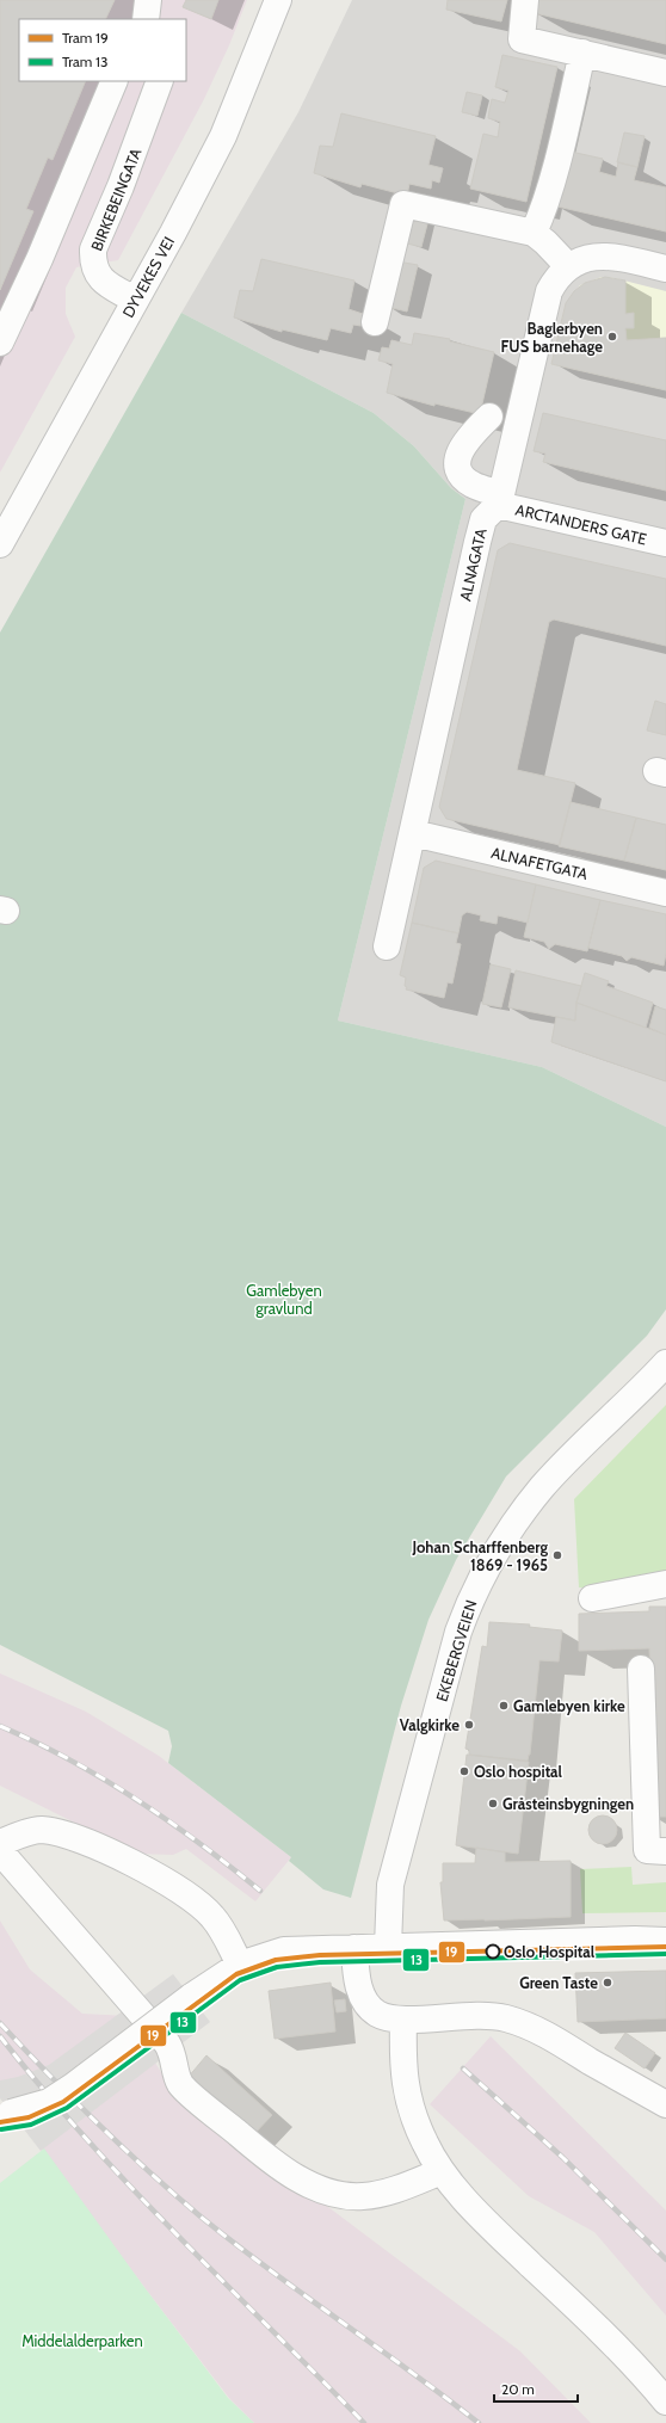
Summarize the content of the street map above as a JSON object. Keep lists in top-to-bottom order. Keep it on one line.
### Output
{"streets":{"street":["BIRKEBEINGATA","DYVEKES VEI","ARCTANDERS GATE","ALNAGATA","ALNAFETGATA","EKEBERGVEIEN"]},"crossings":[["BIRKEBEINGATA","DYVEKES VEI"],["ARCTANDERS GATE","ALNAGATA"],["ALNAGATA","ALNAFETGATA"]],"parks":["Gamlebyen gravlund","Middelalderparken"],"places":["Baglerbyen FUS barnehage","Johan Scharffenberg 1869 - 1965","Gamlebyen kirke","Valgkirke","Oslo hospital","Gråsteinsbygningen","Oslo Hospital","Green Taste"],"lines":["tram line 19","tram line 13"],"legend":["Tram 19","Tram 13"],"scale_bar":"20 m"}
